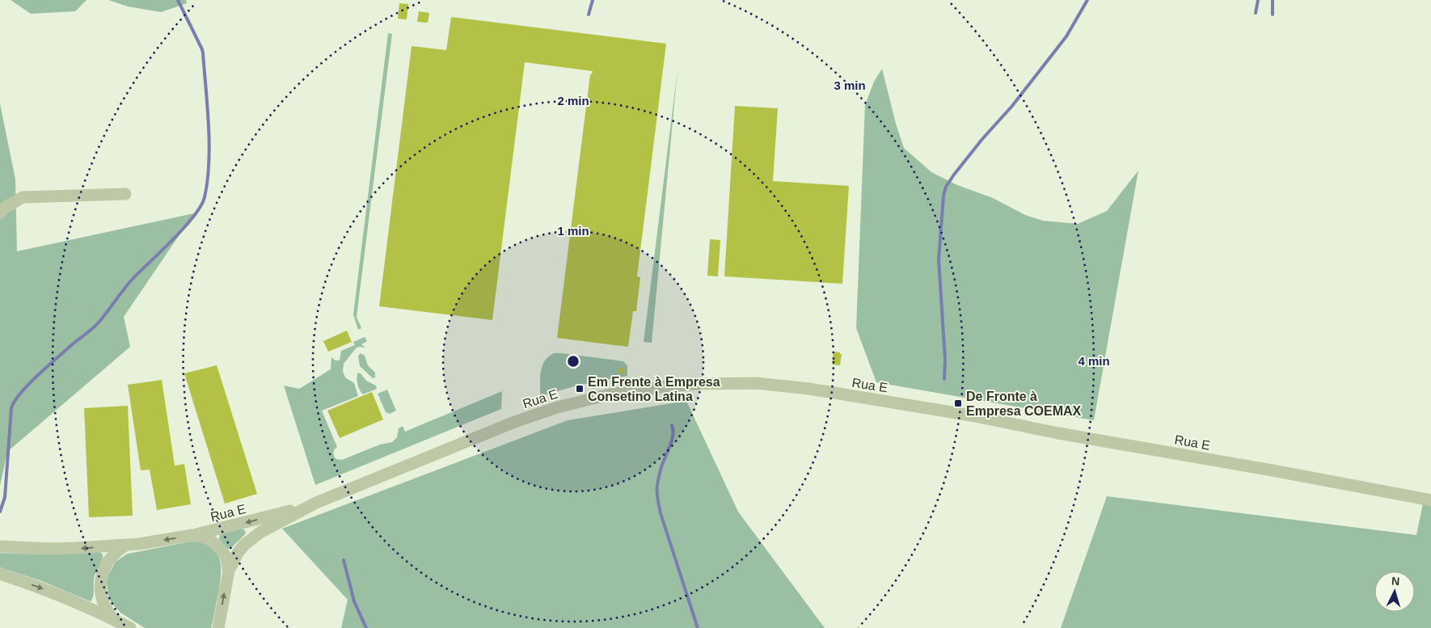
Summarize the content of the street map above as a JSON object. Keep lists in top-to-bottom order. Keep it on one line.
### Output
{"streets":{"street":["Rua E"]},"places":{"transit":["Em Frente à Empresa Consetino Latina","De Fronte à Empresa COEMAX"]},"north":"top","rings":["3 min","2 min","1 min","4 min"]}
